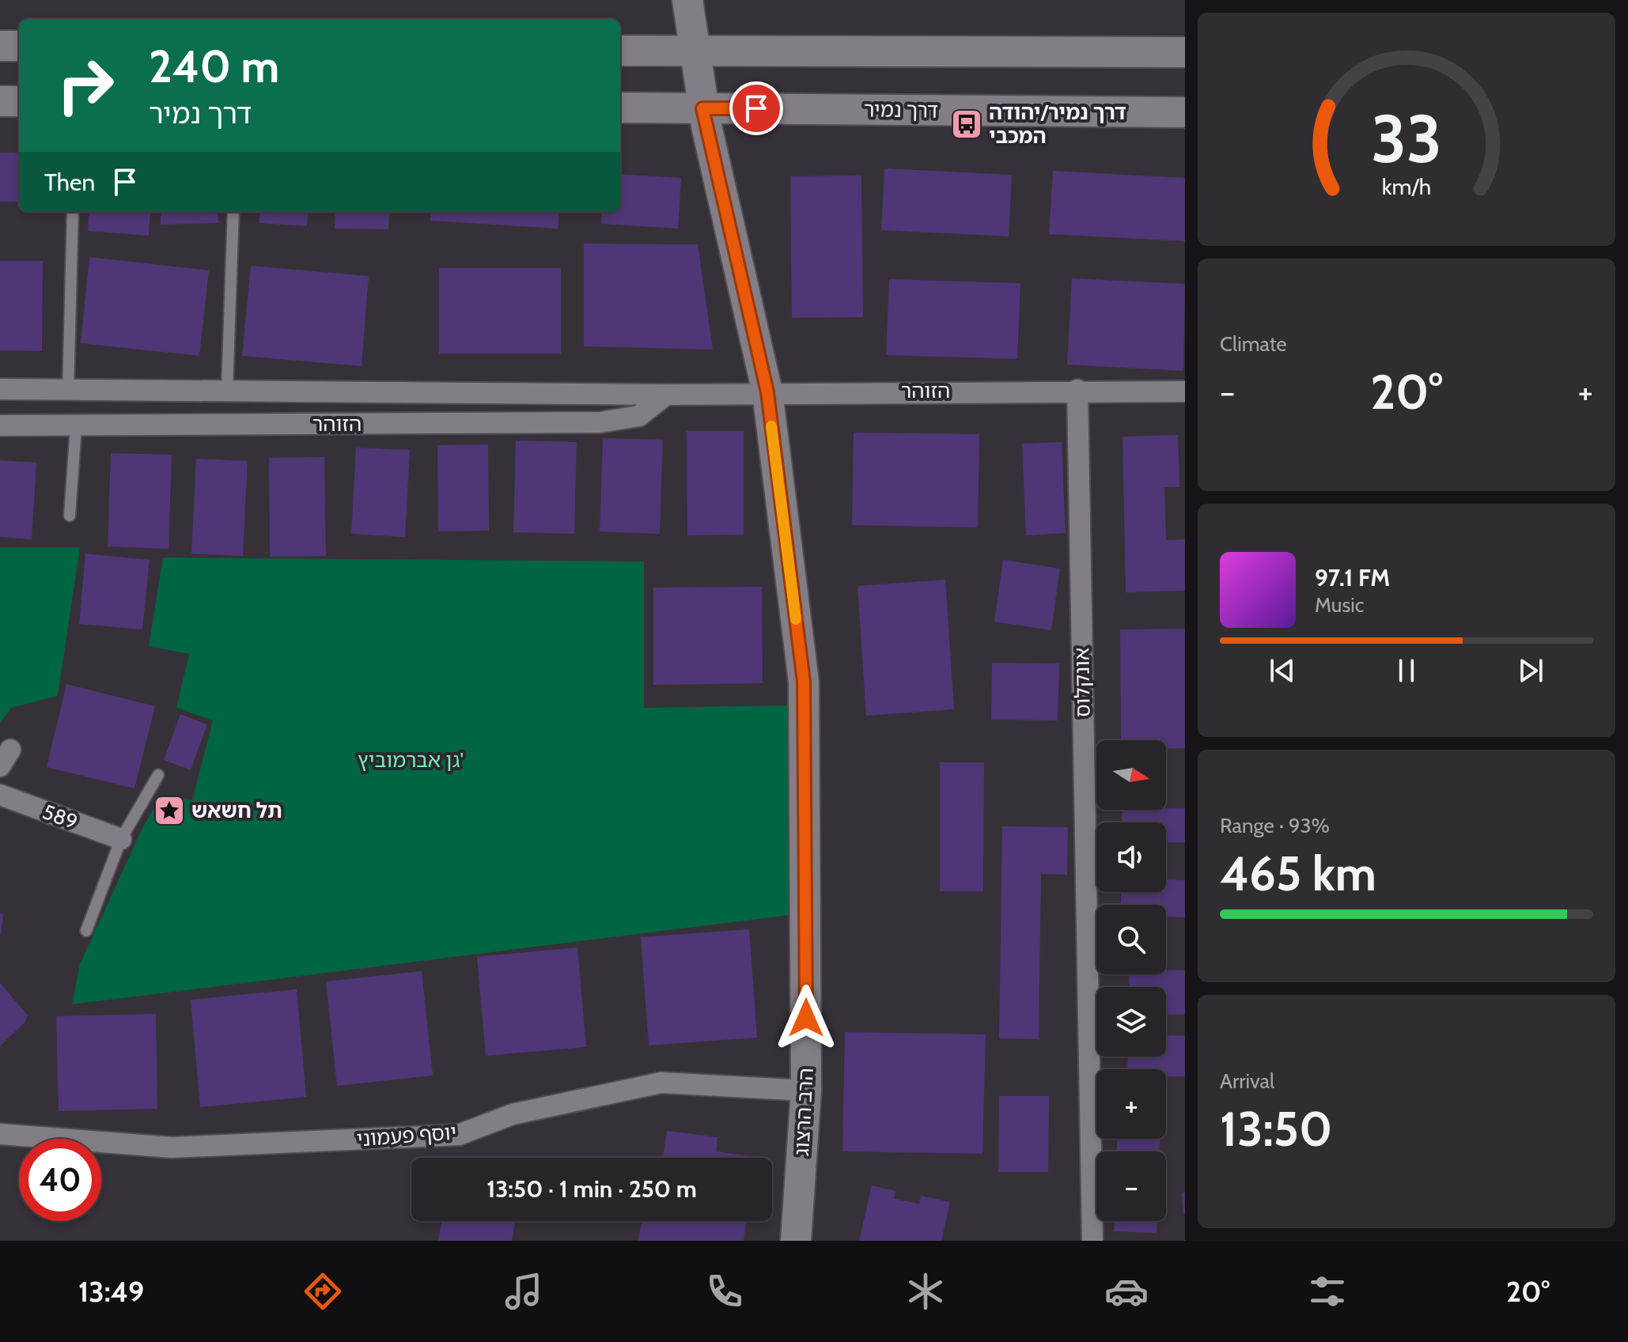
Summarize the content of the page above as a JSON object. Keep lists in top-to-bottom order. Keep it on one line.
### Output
{"streets":{"street":["דרך נמיר","הזוהר","אונקלוס","589","הרב הרצוג","יוסף פעמוני"]},"crossings":[["דרך נמיר","הרב הרצוג"],["הזוהר","אונקלוס"],["הזוהר","הרב הרצוג"],["הרב הרצוג","יוסף פעמוני"]],"parks":["גן אברמוביץ'"],"places":{"bus stop":["דרך נמיר/יהודה המכבי"],"place":["תל חשאש"]},"north":"right","page":{"turn":["240 m","דרך נמיר"],"then":"Then","tile":["Climate",["Range · 93%","465 km"],["Arrival","13:50"]],"heat":["−","20°","+"],"song":["97.1 FM","Music"],"map_buttons":["+","−"],"limit":"40","trip":"13:50 · 1 min · 250 m","tabs":["13:49","20°"],"gauge":["33","km/h"]}}
